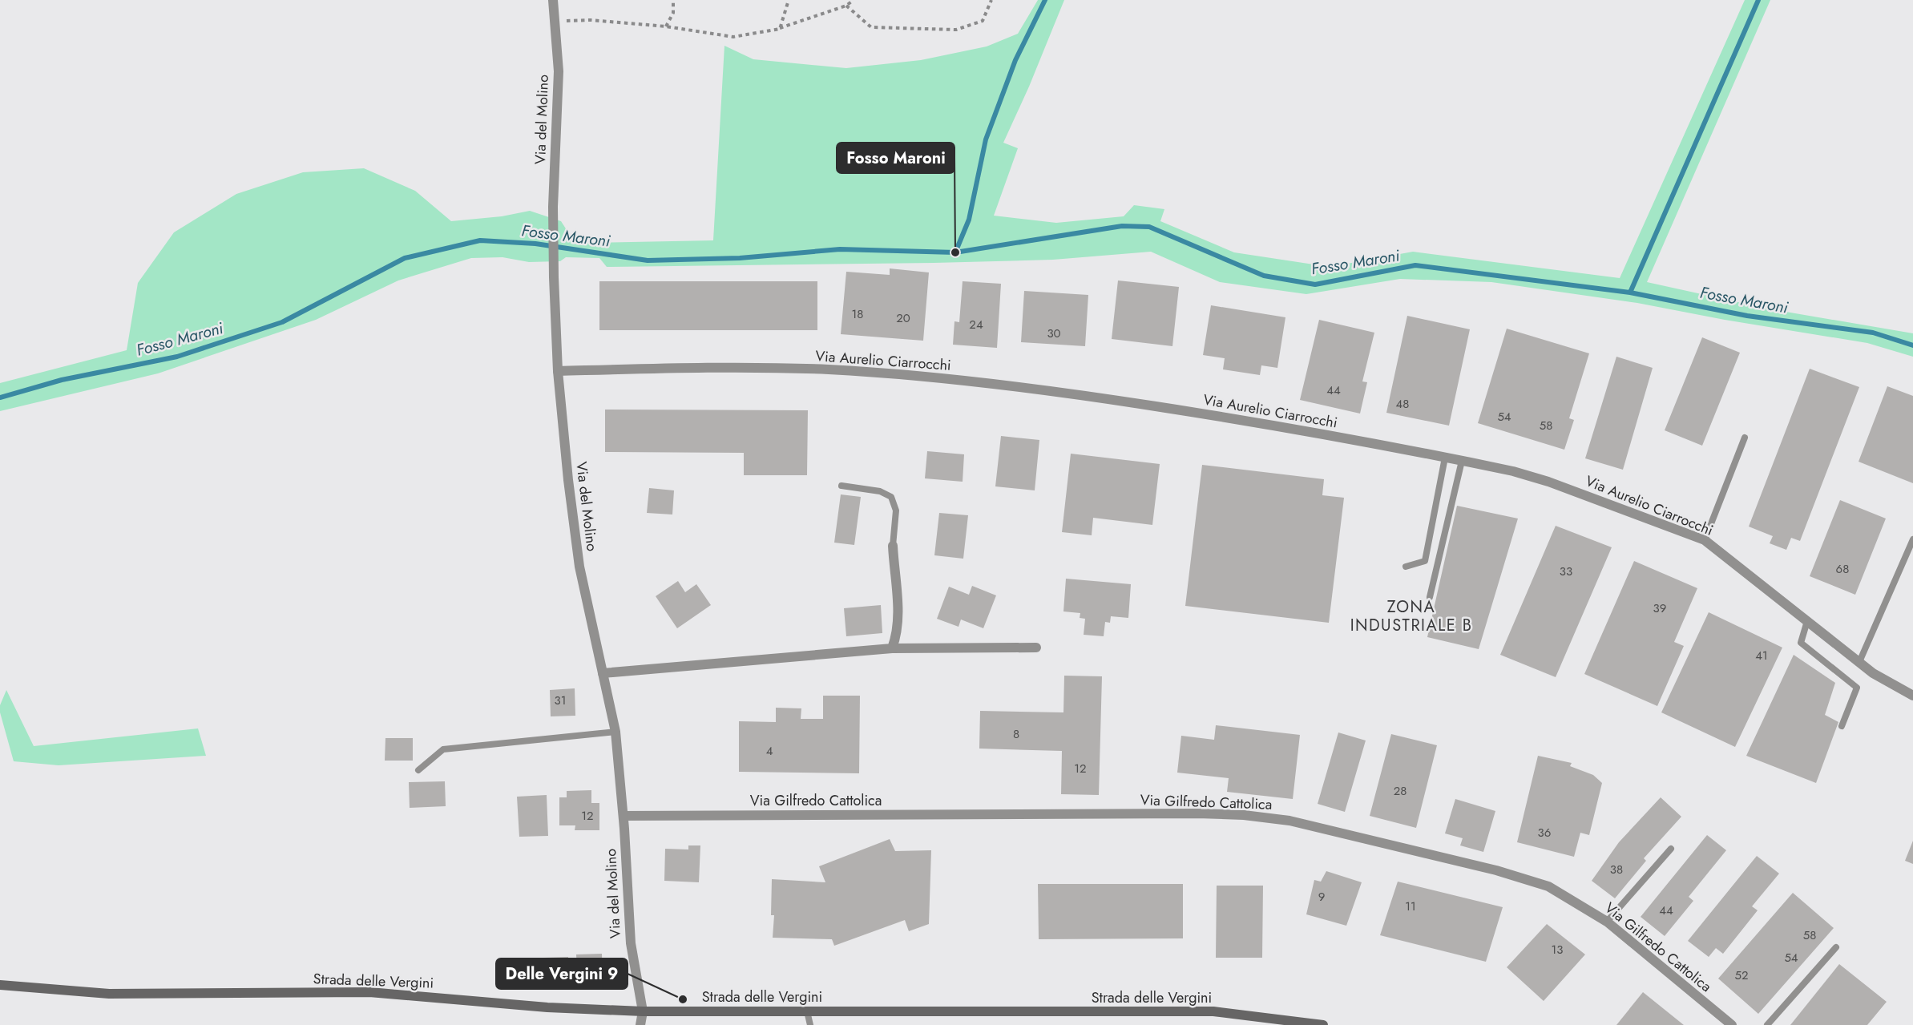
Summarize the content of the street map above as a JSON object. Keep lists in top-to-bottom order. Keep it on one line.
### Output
{"streets":{"main road":["Strada delle Vergini"],"street":["Via del Molino","Via Aurelio Ciarrocchi","Via Gilfredo Cattolica"]},"crossings":[["Via del Molino","Via Aurelio Ciarrocchi"],["Via del Molino","Via Gilfredo Cattolica"],["Via del Molino","Strada delle Vergini"]],"districts":["ZONA INDUSTRIALE B"],"water":["Fosso Maroni"],"places":["Fosso Maroni","Delle Vergini 9"],"house_numbers":["18","20","24","30","44","48","54","58","68","33","39","41","31","8","4","12","28","12","36","38","9","11","44","58","13","54","52"]}
